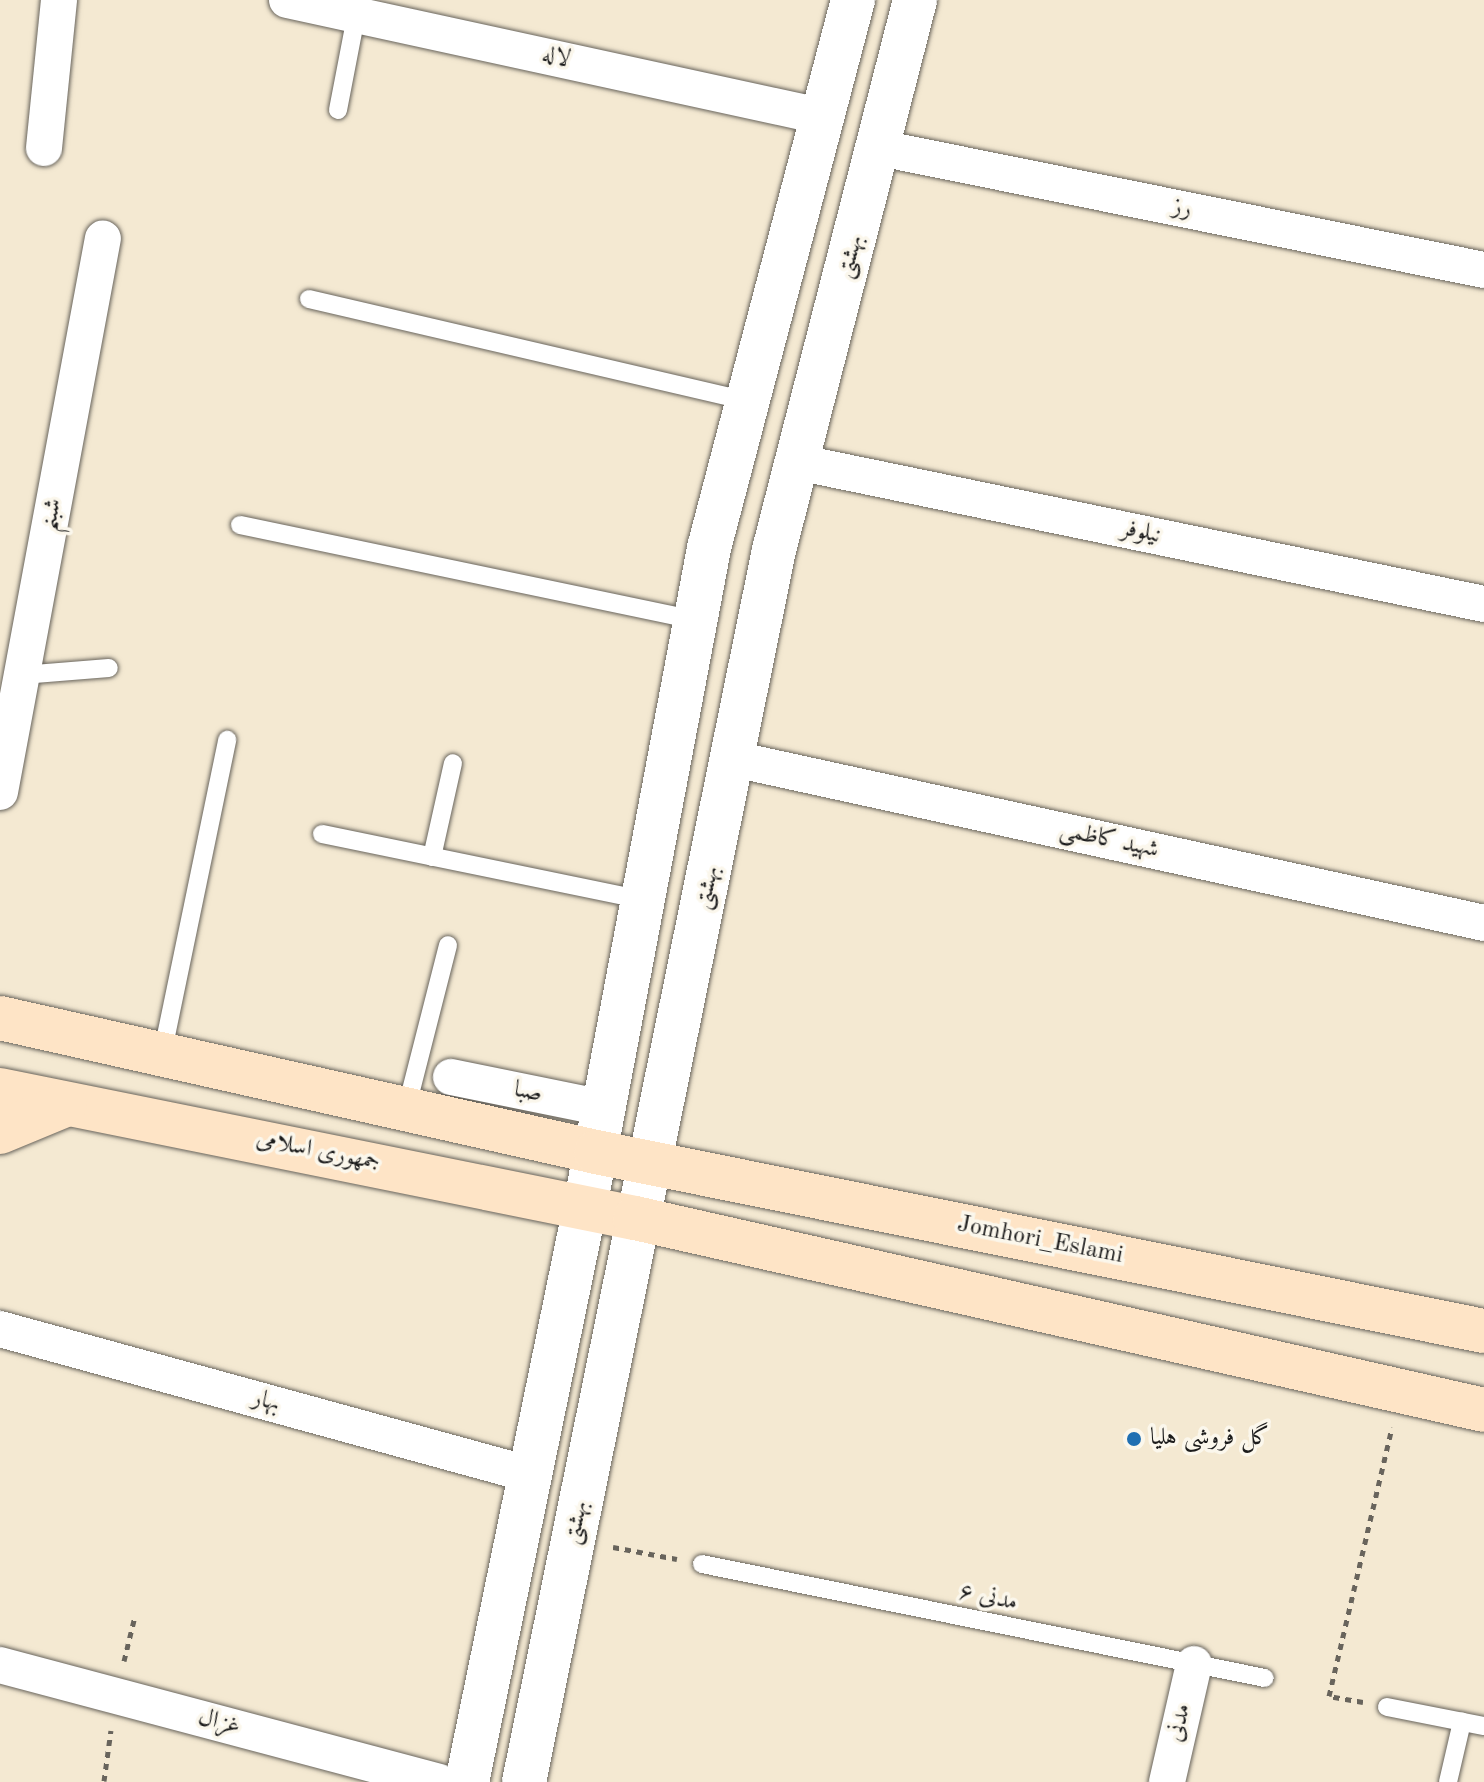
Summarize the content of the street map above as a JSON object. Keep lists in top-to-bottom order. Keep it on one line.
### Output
{"streets":{"main road":["جمهوری اسلامی","Jomhori_Eslami"],"street":["لاله","رز","بهشتی","شبنم","نیلوفر","شهید کاظمی","صبا","بهار","غزال","مدنی"],"lane":["مدنی ۶"]},"crossings":[["رز","بهشتی"],["بهشتی","نیلوفر"],["بهشتی","شهید کاظمی"],["بهشتی","جمهوری اسلامی"],["بهشتی","Jomhori_Eslami"],["مدنی ۶","مدنی"]],"places":["گل فروشی هلیا"]}
